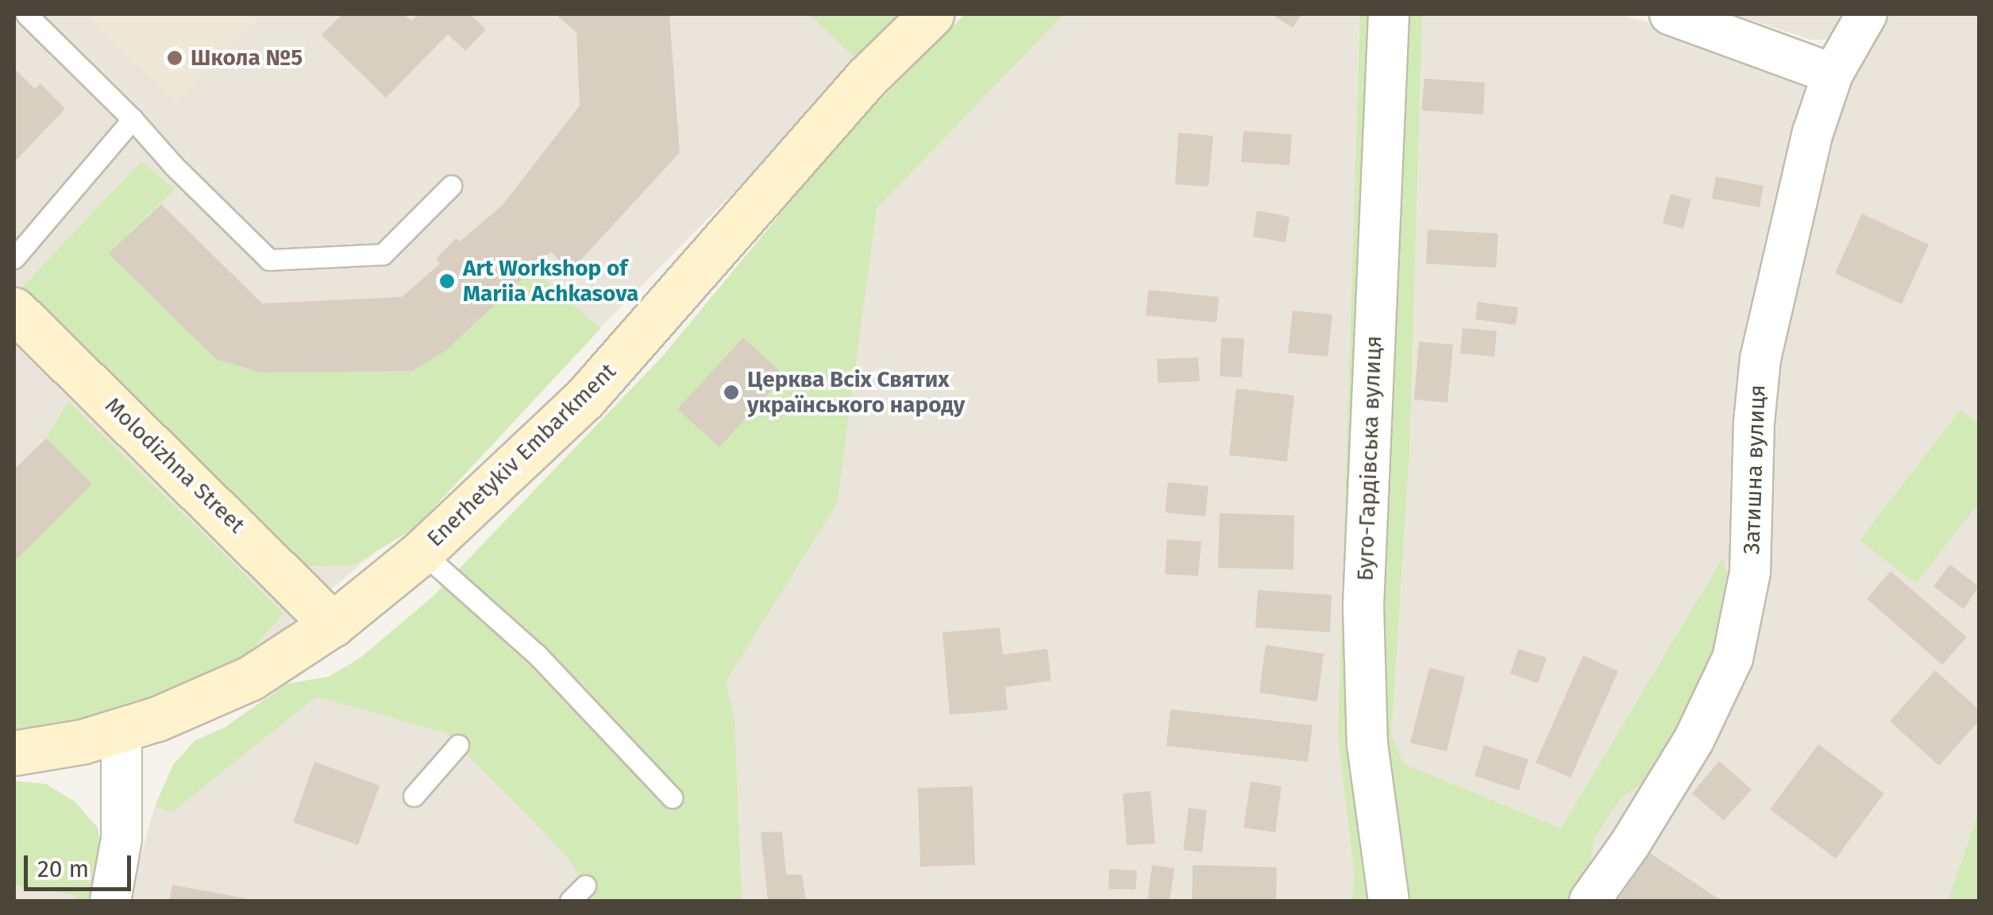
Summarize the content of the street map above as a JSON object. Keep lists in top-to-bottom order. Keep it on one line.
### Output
{"streets":{"street":["Enerhetykiv Embarkment","Буго-Гардівська вулиця","Molodizhna Street","Затишна вулиця"]},"crossings":[["Enerhetykiv Embarkment","Molodizhna Street"]],"places":["Школа №5","Art Workshop of Mariia Achkasova","Церква Всіх Святих українського народу"],"scale_bar":"20 m"}
